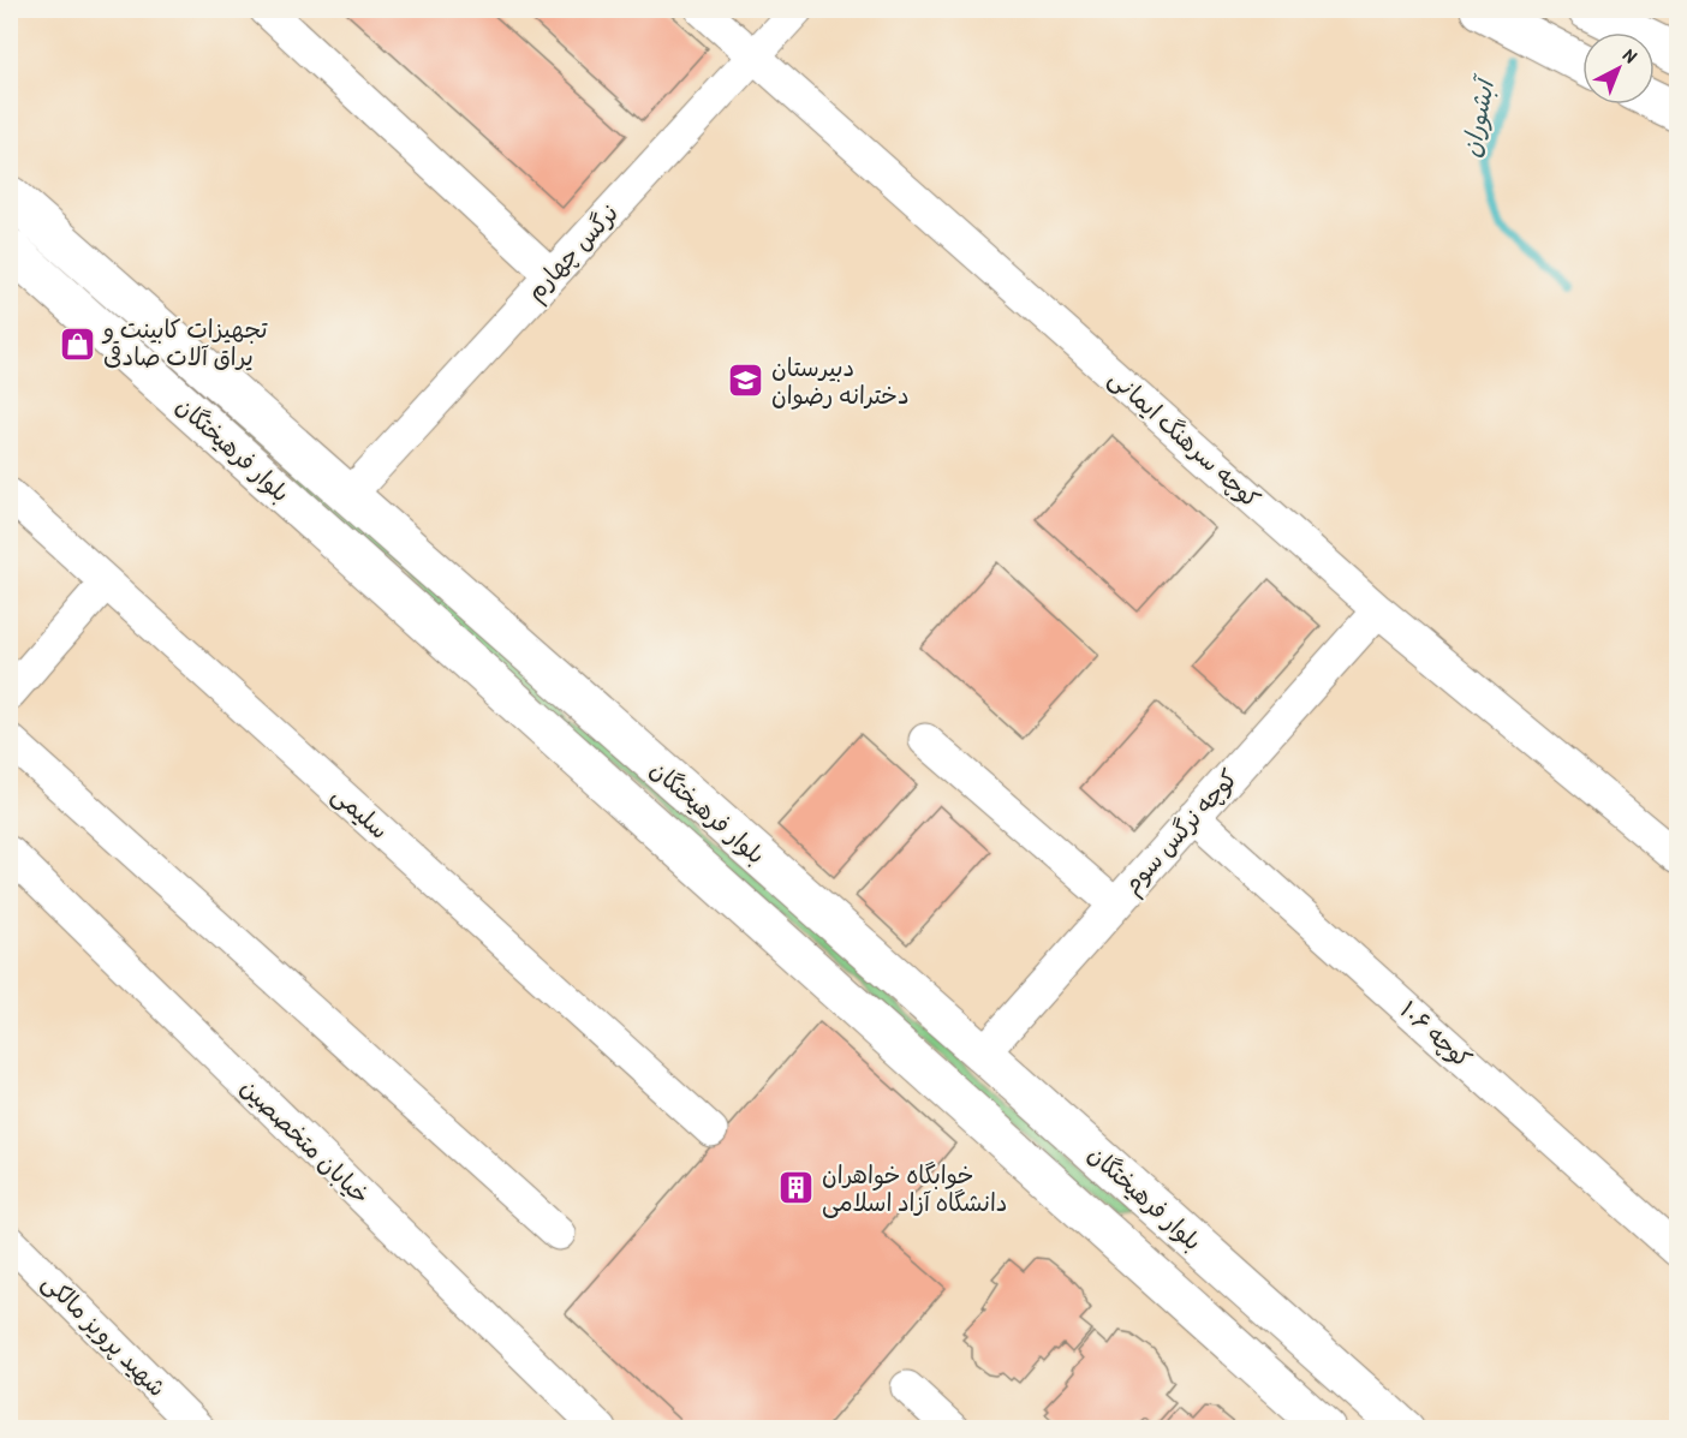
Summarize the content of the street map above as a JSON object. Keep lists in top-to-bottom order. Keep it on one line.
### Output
{"streets":{"main road":["بلوار فرهیختگان"],"street":["نرگس چهارم","کوچه سرهنگ ایمانی","سلیمی","کوچه نرگس سوم","کوچه ۱۰۶","خیابان متخصصین","شهید پرویز مالکی"]},"crossings":[["نرگس چهارم","کوچه سرهنگ ایمانی"],["نرگس چهارم","بلوار فرهیختگان"],["کوچه سرهنگ ایمانی","کوچه نرگس سوم"],["بلوار فرهیختگان","کوچه نرگس سوم"],["کوچه نرگس سوم","کوچه ۱۰۶"]],"water":["آبشوران"],"places":{"shop":["تجهیزات کابینت و یراق آلات صادقی"],"school or university":["دبیرستان دخترانه رضوان"],"building":["خوابگاه خواهران دانشگاه آزاد اسلامی"]},"north":"top right"}
